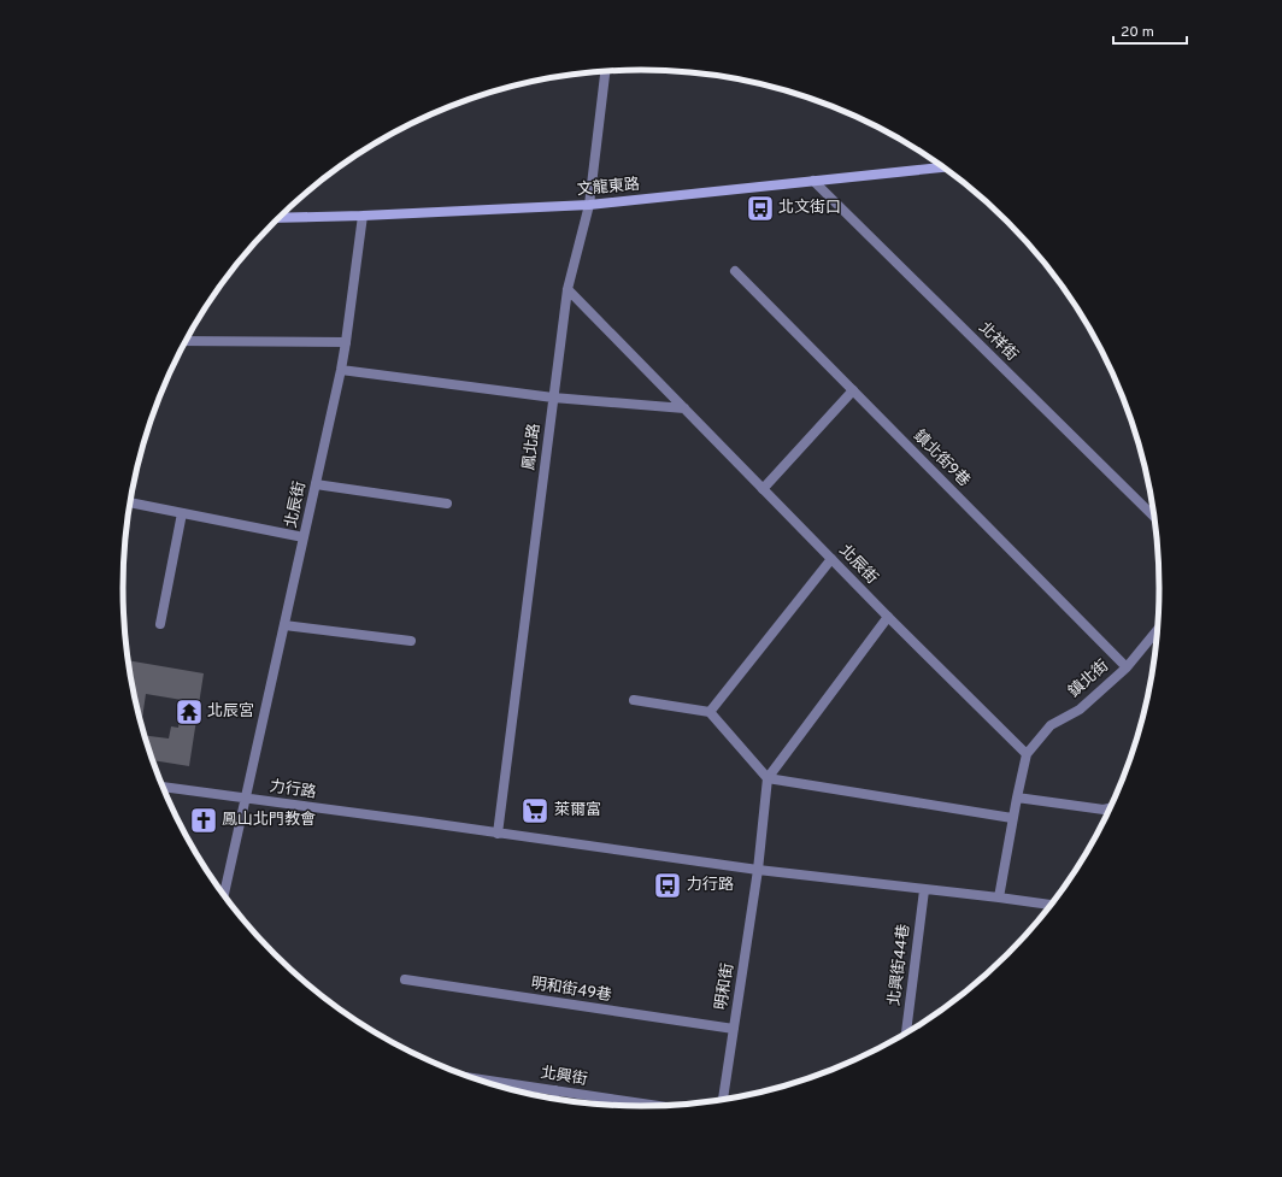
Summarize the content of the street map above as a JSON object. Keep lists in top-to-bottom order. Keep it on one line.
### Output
{"streets":{"street":["文龍東路","北祥街","鳳北路","鎮北街9巷","北辰街","鎮北街","力行路","北興街44巷","明和街","明和街49巷","北興街"]},"crossings":[["文龍東路","北祥街"],["文龍東路","鳳北路"],["文龍東路","北辰街"],["鳳北路","北辰街"],["鳳北路","力行路"],["鎮北街9巷","鎮北街"],["北辰街","鎮北街"],["北辰街","力行路"],["力行路","北興街44巷"],["力行路","明和街"],["明和街","明和街49巷"]],"places":{"bus stop":["北文街口","力行路"],"temple":["北辰宮"],"supermarket":["萊爾富"],"church":["鳳山北門教會"]},"scale_bar":"20 m"}
